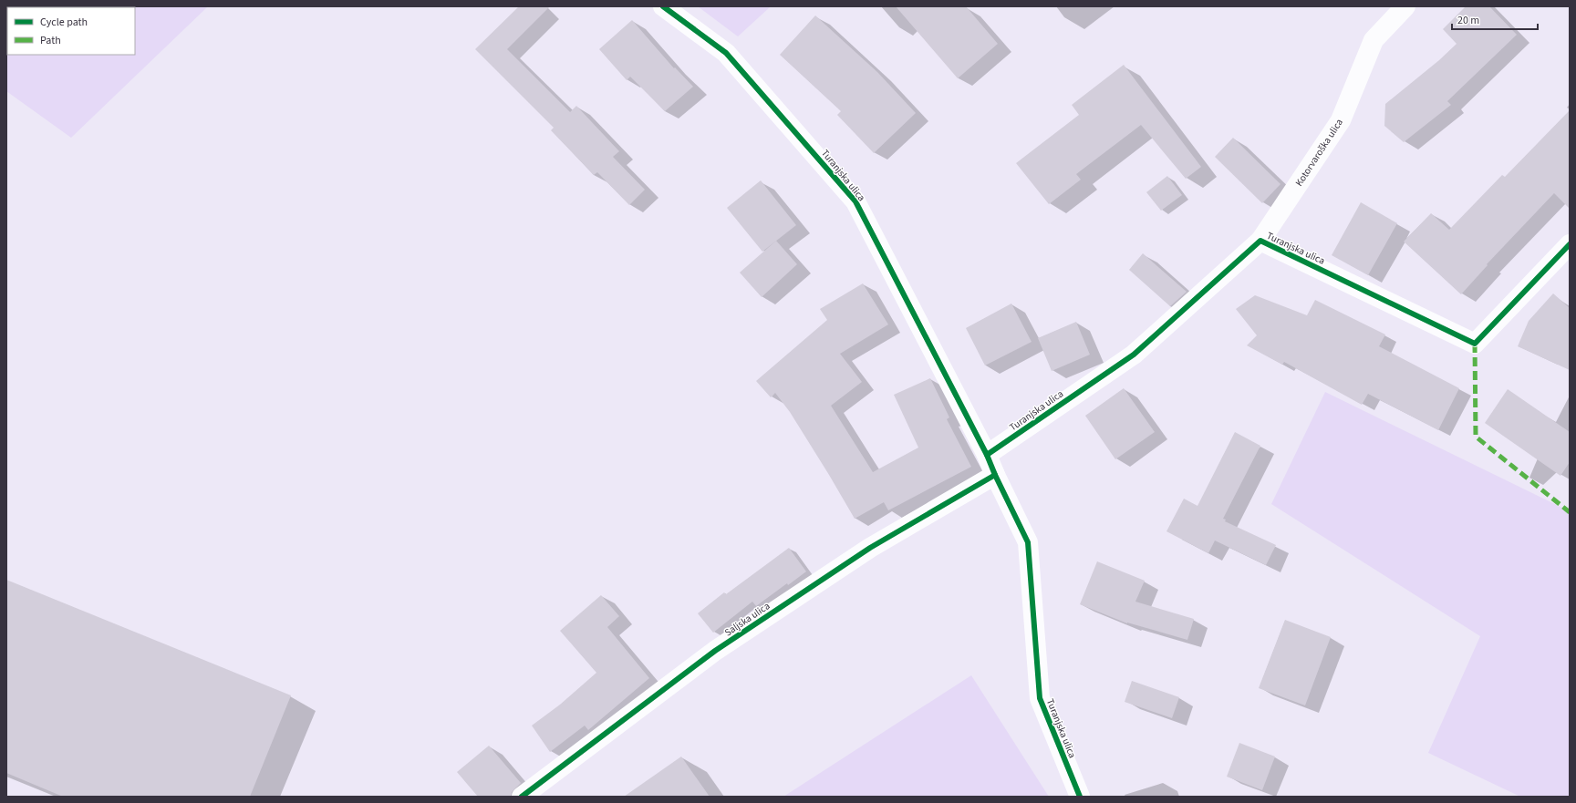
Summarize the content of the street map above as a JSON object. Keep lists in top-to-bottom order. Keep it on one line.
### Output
{"streets":{"street":["Kotorvaroška ulica","Turanjska ulica","Saljska ulica"]},"crossings":[["Kotorvaroška ulica","Turanjska ulica"],["Turanjska ulica","Saljska ulica"]],"legend":["Cycle path","Path"],"scale_bar":"20 m"}
